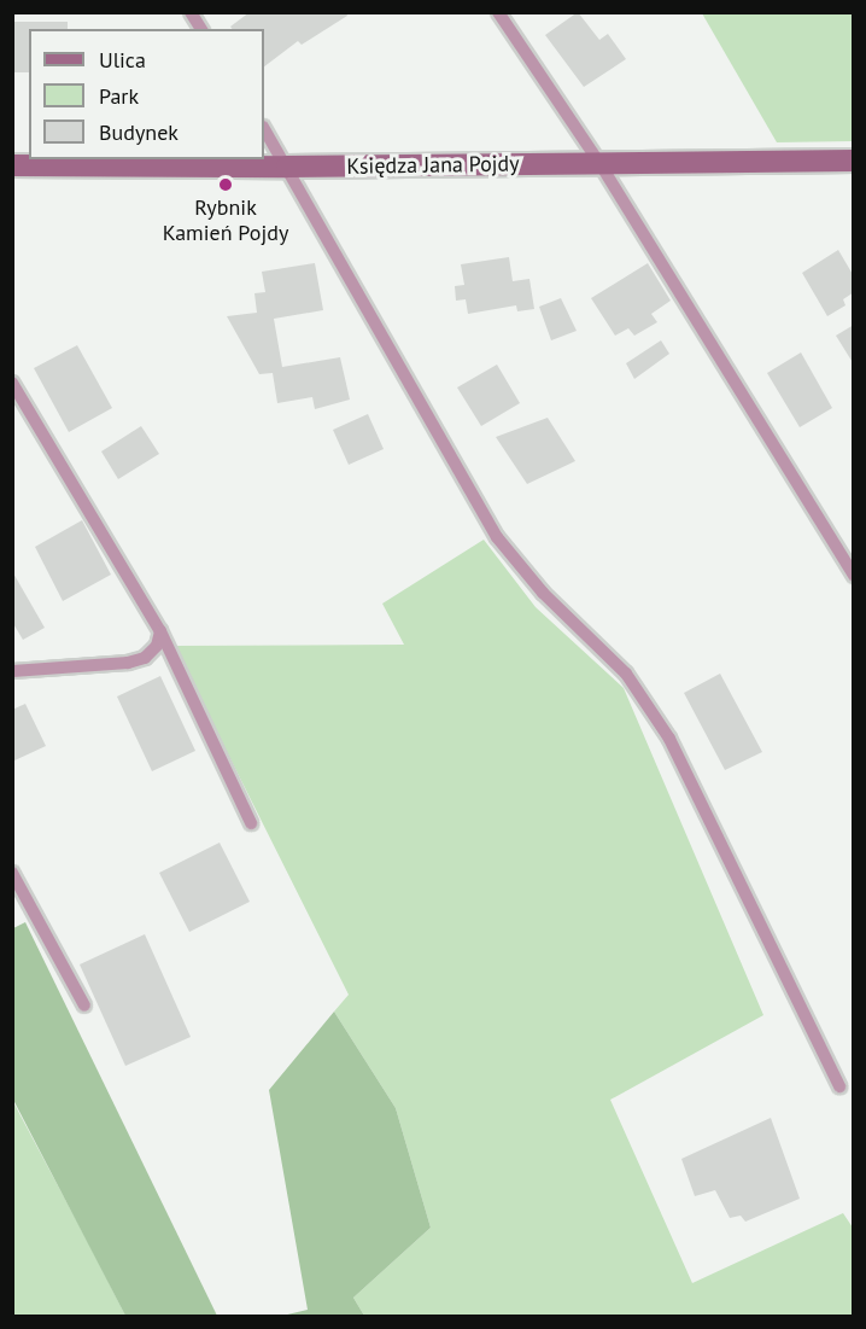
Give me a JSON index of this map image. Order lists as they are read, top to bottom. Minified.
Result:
{"streets":{"street":["Księdza Jana Pojdy"]},"places":["Rybnik Kamień Pojdy"],"legend":["Ulica","Park","Budynek"]}
